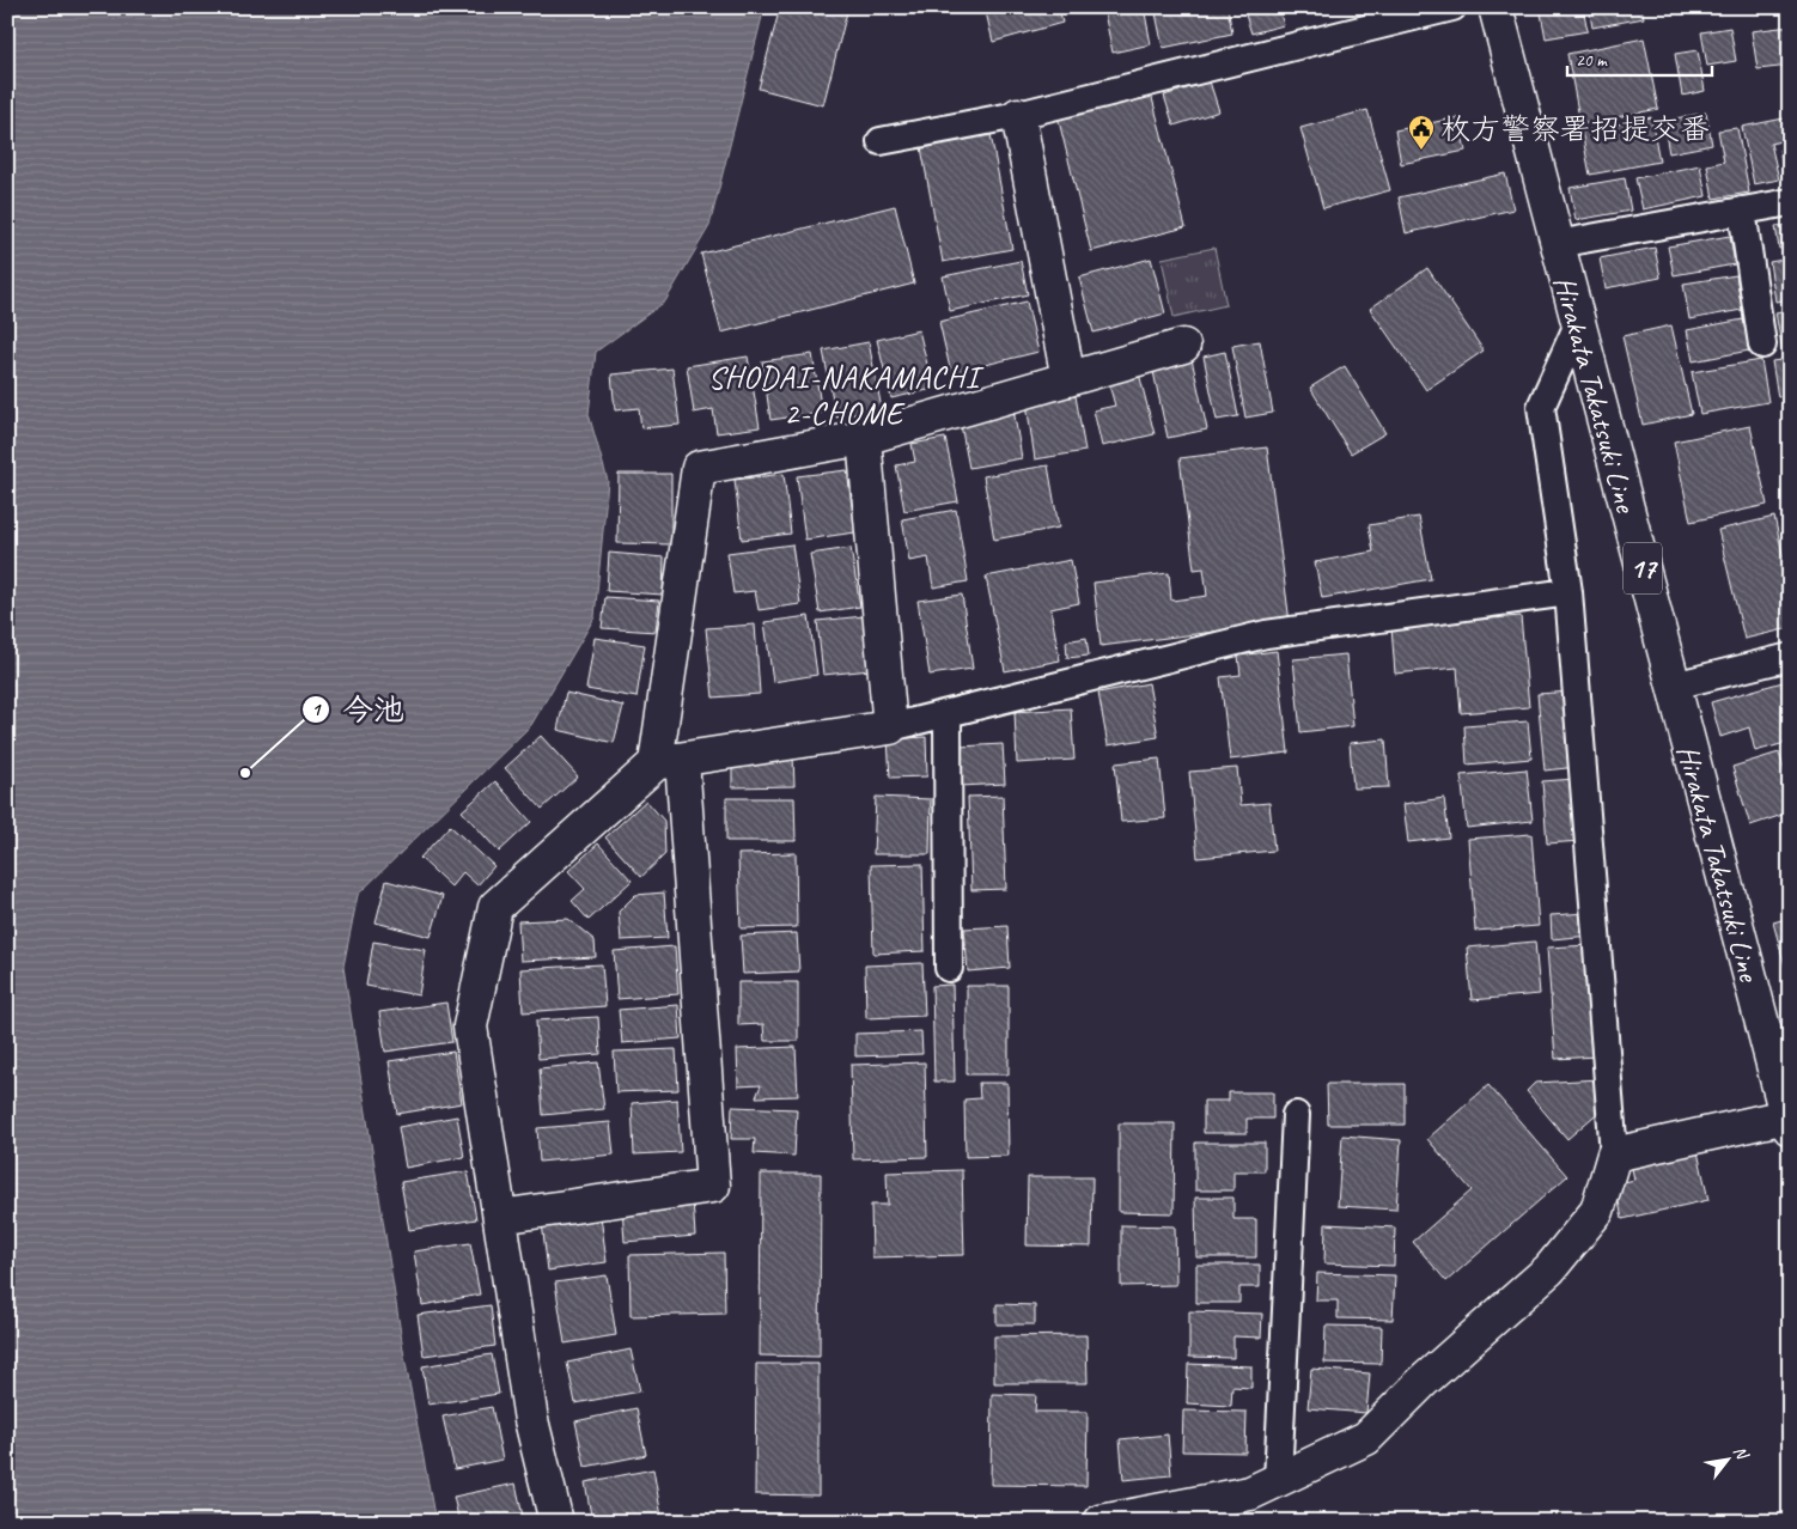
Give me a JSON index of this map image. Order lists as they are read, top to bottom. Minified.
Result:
{"streets":{"street":["Hirakata Takatsuki Line","17"]},"districts":["SHODAI-NAKAMACHI 2-CHOME"],"places":{"public building":["枚方警察署招提交番"],"other":["今池"]},"scale_bar":"20 m","north":"top right"}
